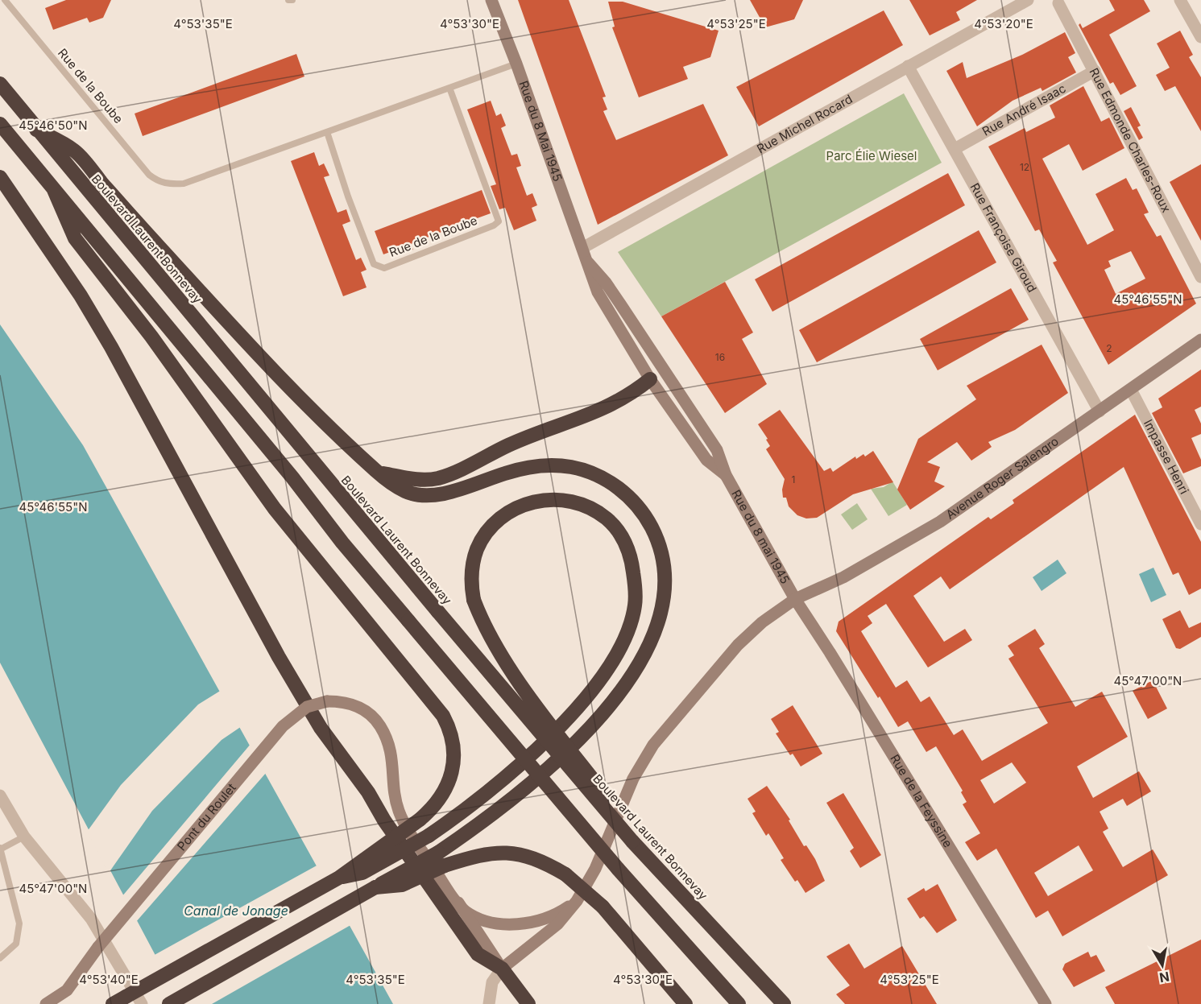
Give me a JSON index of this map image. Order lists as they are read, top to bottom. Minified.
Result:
{"streets":{"highway":["Boulevard Laurent Bonnevay"],"street":["Rue André Isaac","Rue Michel Rocard","Rue du 8 Mai 1945","Rue Edmonde Charles-Roux","Rue Françoise Giroud","Impasse Henri","Avenue Roger Salengro","Rue du 8 mai 1945","Rue de la Feyssine","Pont du Roulet"],"lane":["Rue de la Boube"]},"crossings":[["Rue de la Boube","Rue du 8 Mai 1945"],["Rue André Isaac","Rue Edmonde Charles-Roux"],["Rue André Isaac","Rue Françoise Giroud"],["Rue Michel Rocard","Rue du 8 Mai 1945"],["Rue Michel Rocard","Rue Françoise Giroud"],["Rue du 8 Mai 1945","Rue du 8 mai 1945"],["Rue Françoise Giroud","Avenue Roger Salengro"],["Impasse Henri","Avenue Roger Salengro"],["Avenue Roger Salengro","Rue du 8 mai 1945"],["Avenue Roger Salengro","Rue de la Feyssine"],["Rue du 8 mai 1945","Rue de la Feyssine"]],"water":["Canal de Jonage"],"parks":["Parc Élie Wiesel"],"house_numbers":["12","2","16","1"],"north":"bottom","coordinates":["4°53'35\"E","4°53'30\"E","4°53'25\"E","4°53'20\"E","45°46'50\"N","45°46'55\"N","45°47'00\"N","4°53'40\"E"]}
